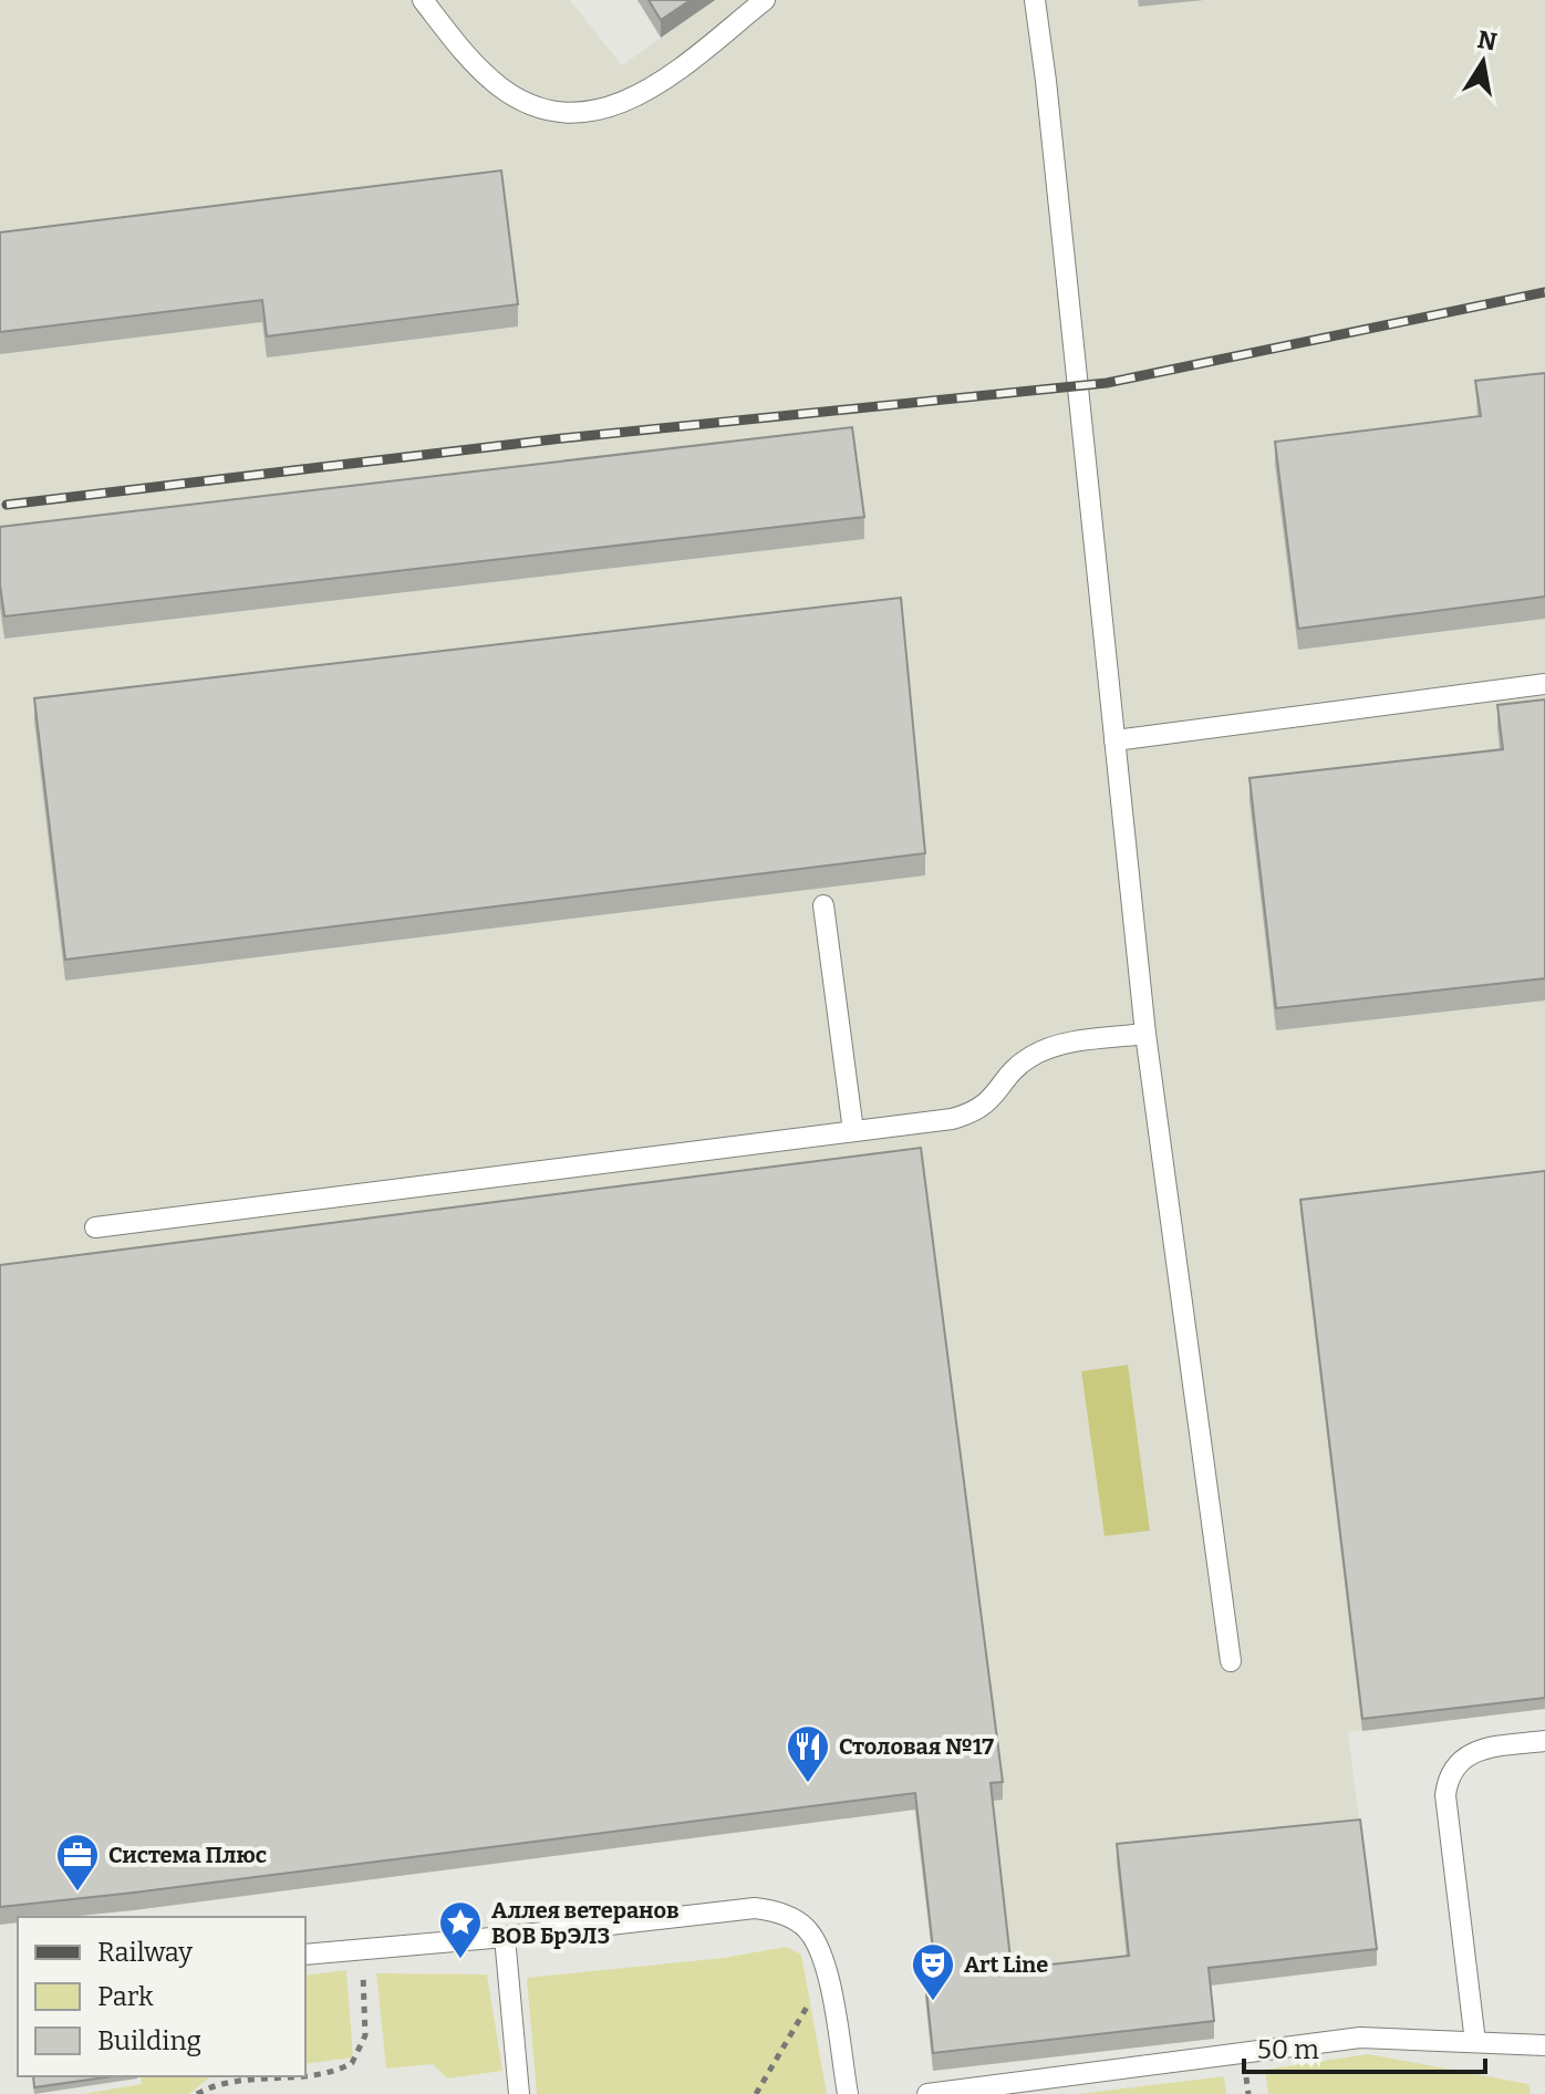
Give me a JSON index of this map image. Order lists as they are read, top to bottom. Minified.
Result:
{"places":{"restaurant":["Столовая №17"],"office":["Система Плюс"],"place":["Аллея ветеранов ВОВ БрЭЛЗ"],"theatre":["Art Line"]},"legend":["Railway","Park","Building"],"scale_bar":"50 m","north":"top"}
